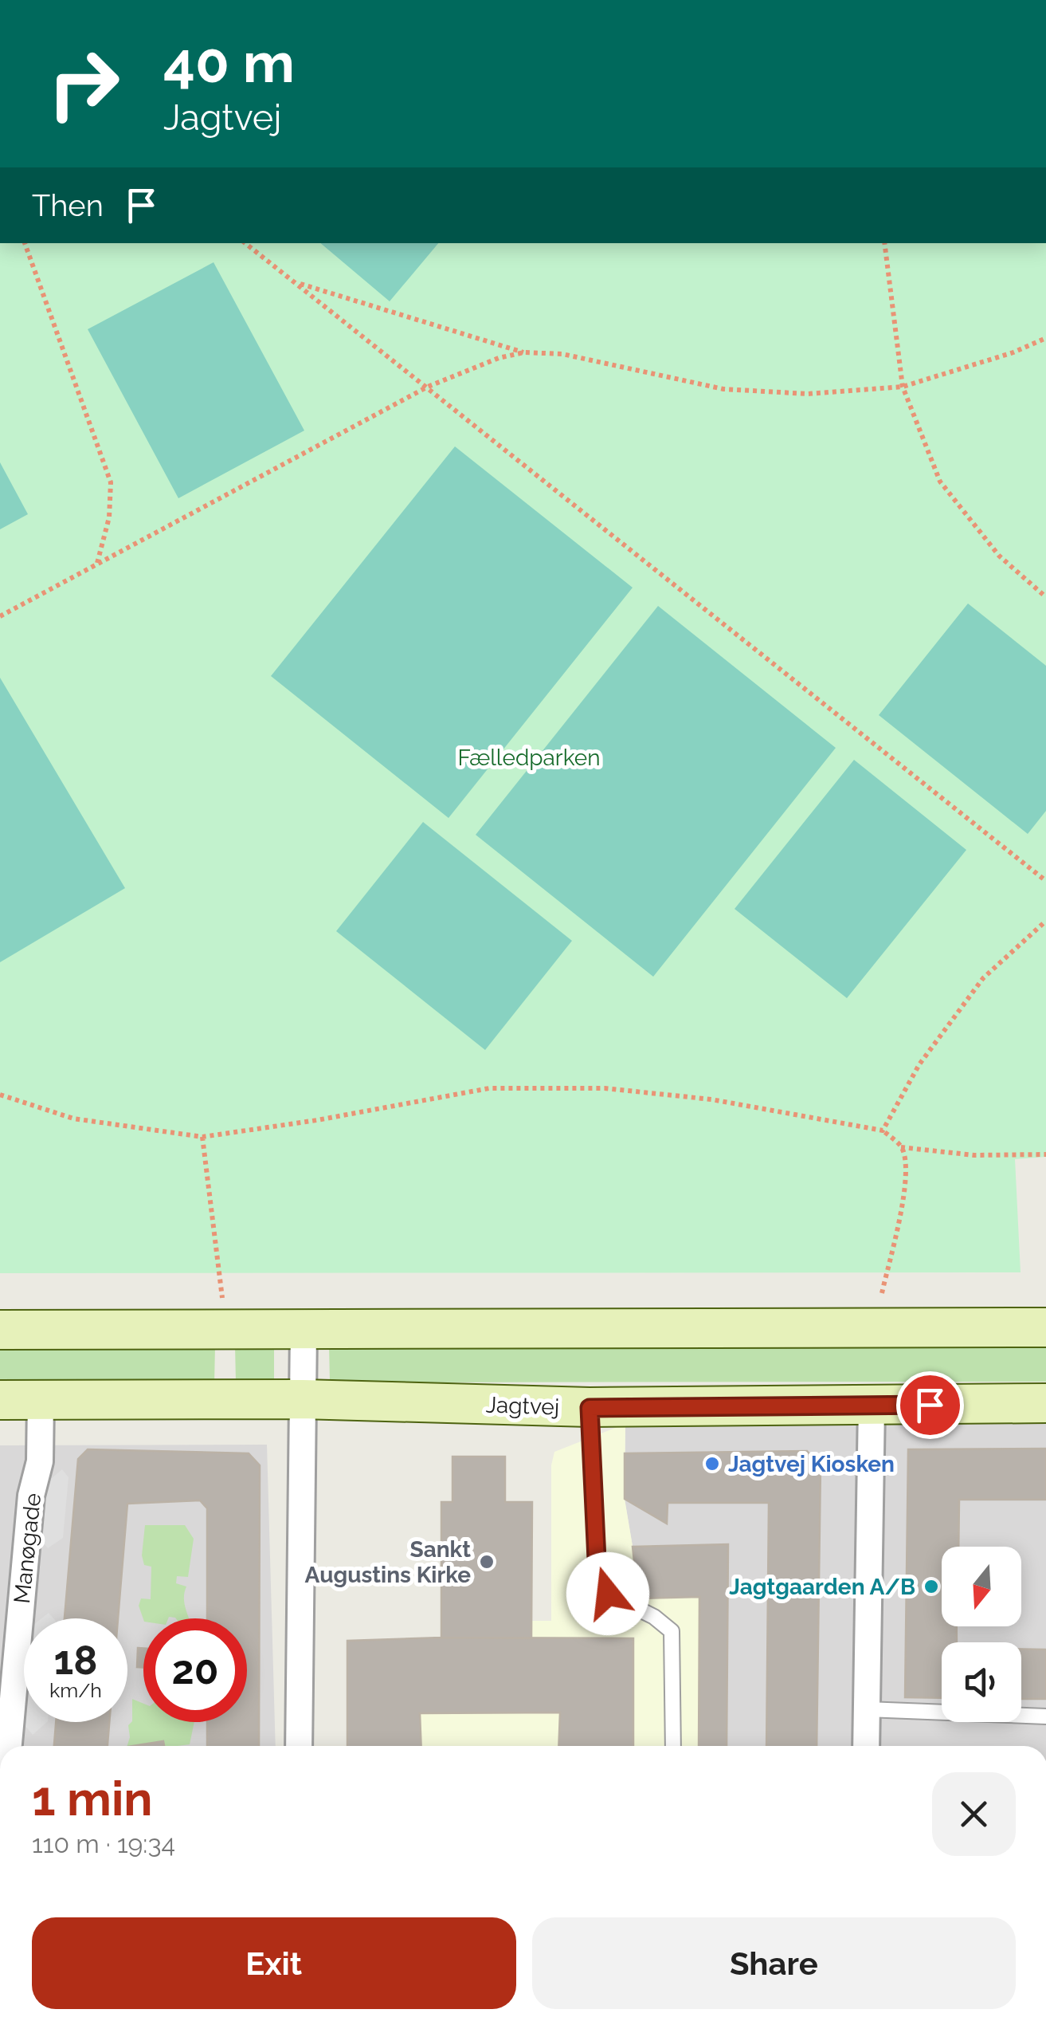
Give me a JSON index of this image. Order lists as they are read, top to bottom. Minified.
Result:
{"streets":{"street":["Jagtvej","Manøgade"]},"crossings":[["Jagtvej","Manøgade"]],"parks":["Fælledparken"],"places":["Jagtvej Kiosken","Sankt Augustins Kirke","Jagtgaarden A/B"],"north":"bottom","page":{"turn":["40 m","Jagtvej"],"then":"Then","speed":"18 km/h","limit":"20","heading":["1 min","110 m · 19:34"],"buttons":["Exit","Share"]}}
